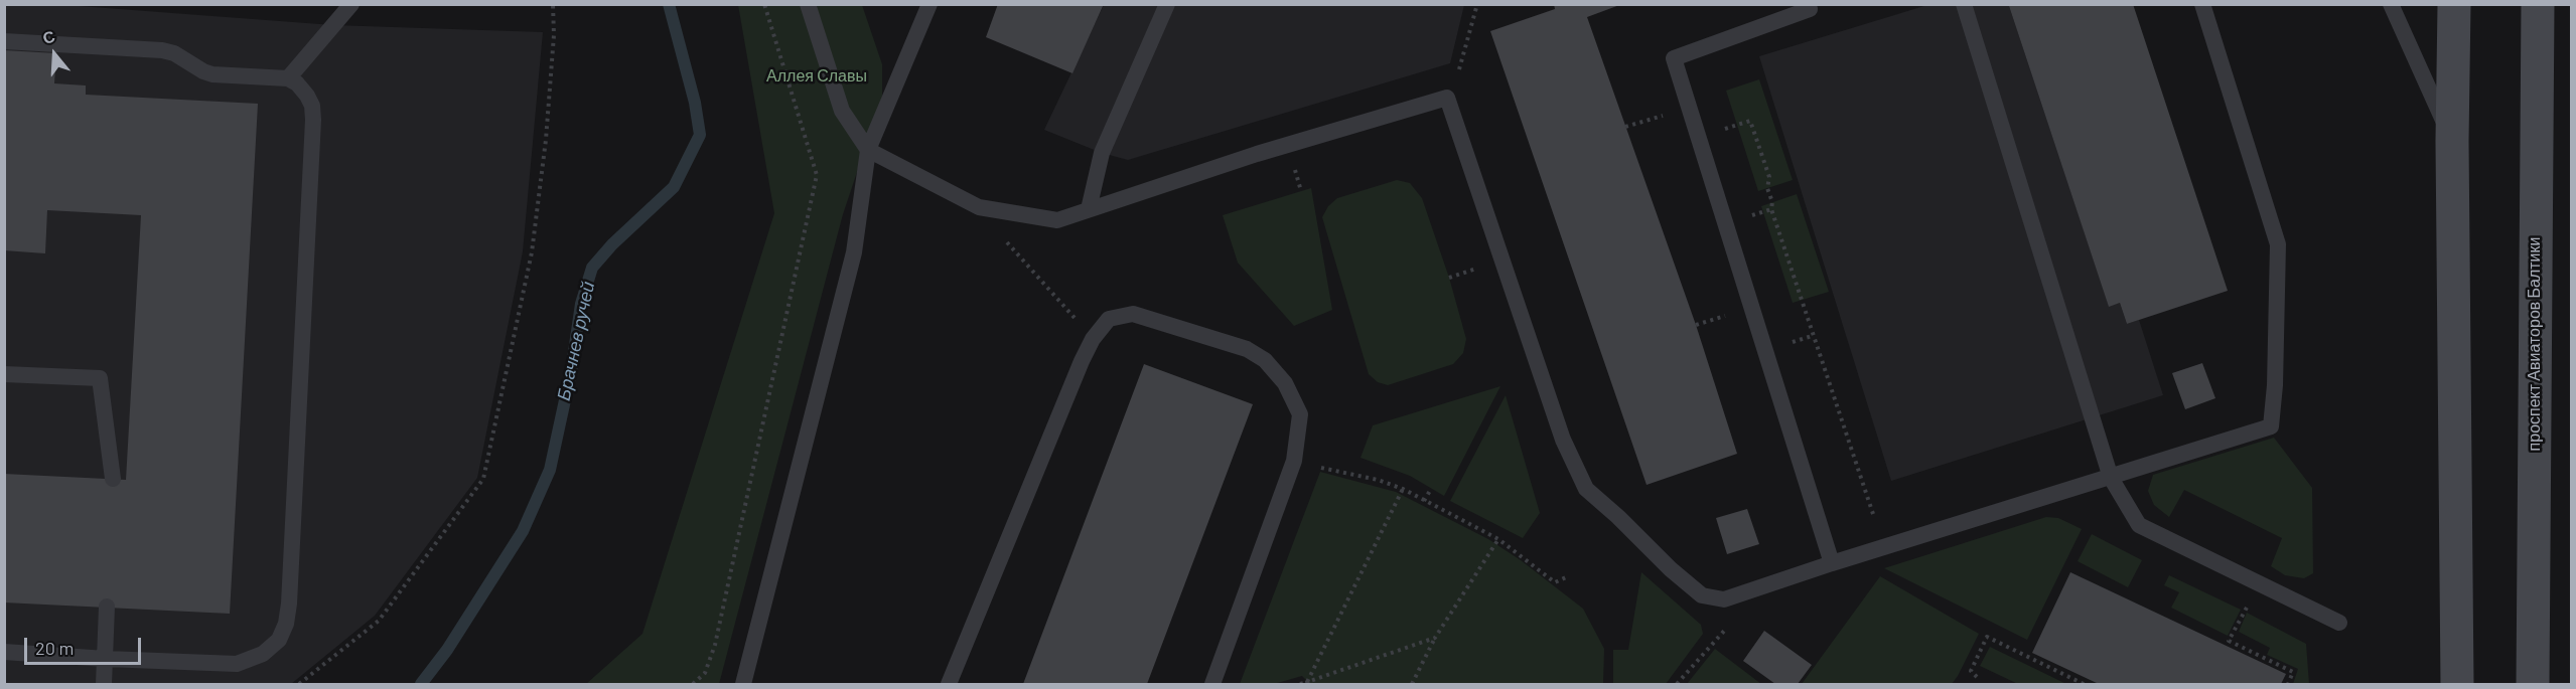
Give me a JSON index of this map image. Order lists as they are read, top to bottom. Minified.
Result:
{"streets":{"street":["проспект Авиаторов Балтики"]},"water":["Брачнев ручей"],"parks":["Аллея Славы"],"scale_bar":"20 m","north":"top"}
